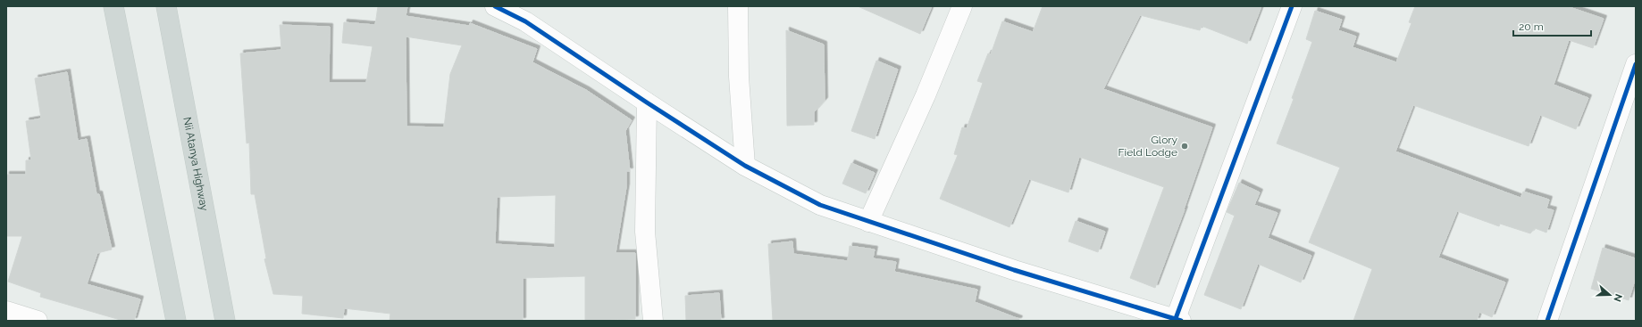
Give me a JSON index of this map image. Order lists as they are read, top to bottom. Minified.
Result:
{"streets":{"main road":["Nii Atanya Highway"]},"places":["Glory Field Lodge"],"scale_bar":"20 m","north":"right"}
